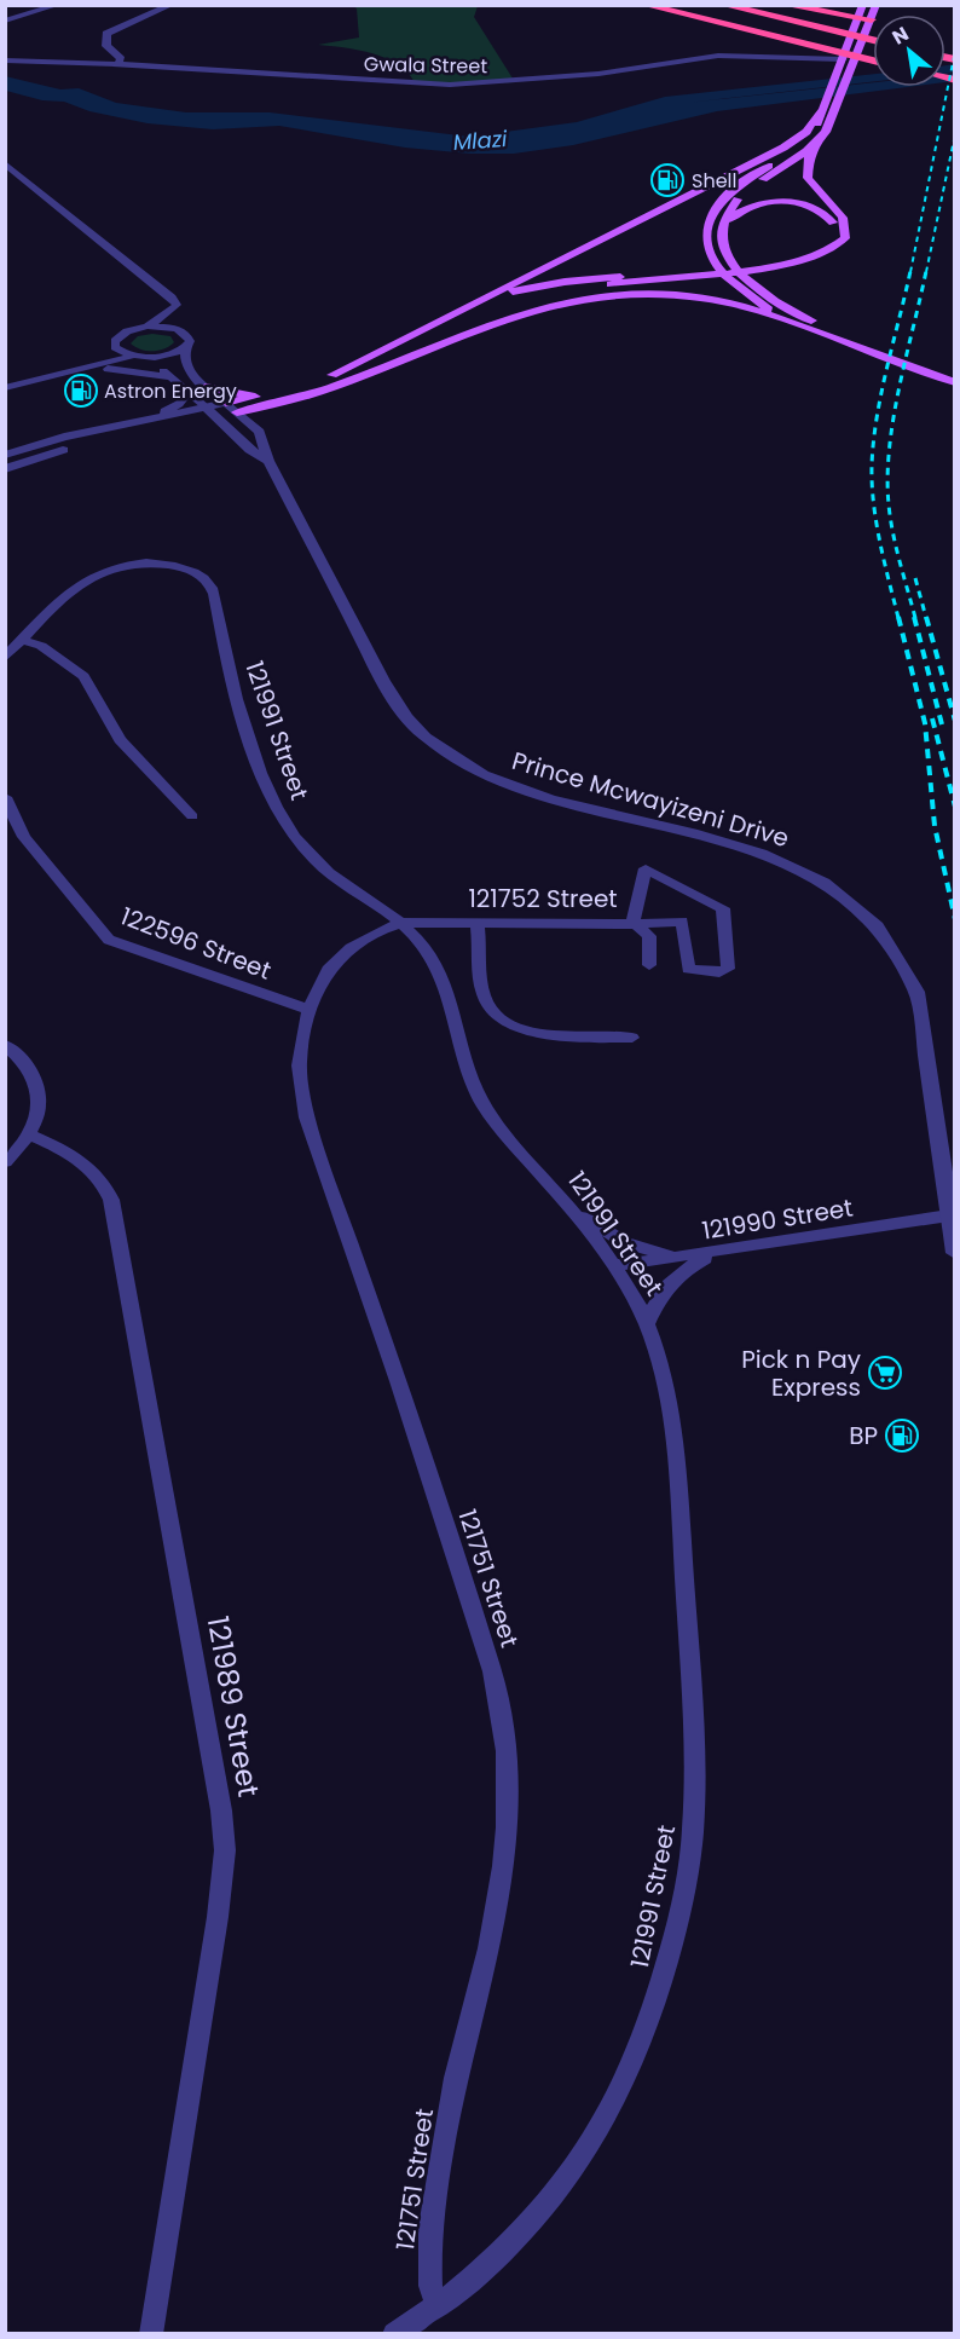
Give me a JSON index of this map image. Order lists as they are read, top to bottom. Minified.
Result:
{"streets":{"street":["Gwala Street","121991 Street","Prince Mcwayizeni Drive","121752 Street","122596 Street","121990 Street","121751 Street","121989 Street"]},"crossings":[["121991 Street","121752 Street"],["121991 Street","121990 Street"],["121991 Street","121751 Street"],["Prince Mcwayizeni Drive","121990 Street"],["121752 Street","121751 Street"],["122596 Street","121751 Street"]],"water":["Mlazi"],"places":{"fuel station":["Shell","Astron Energy","BP"],"supermarket":["Pick n Pay Express"]},"north":"top left"}
